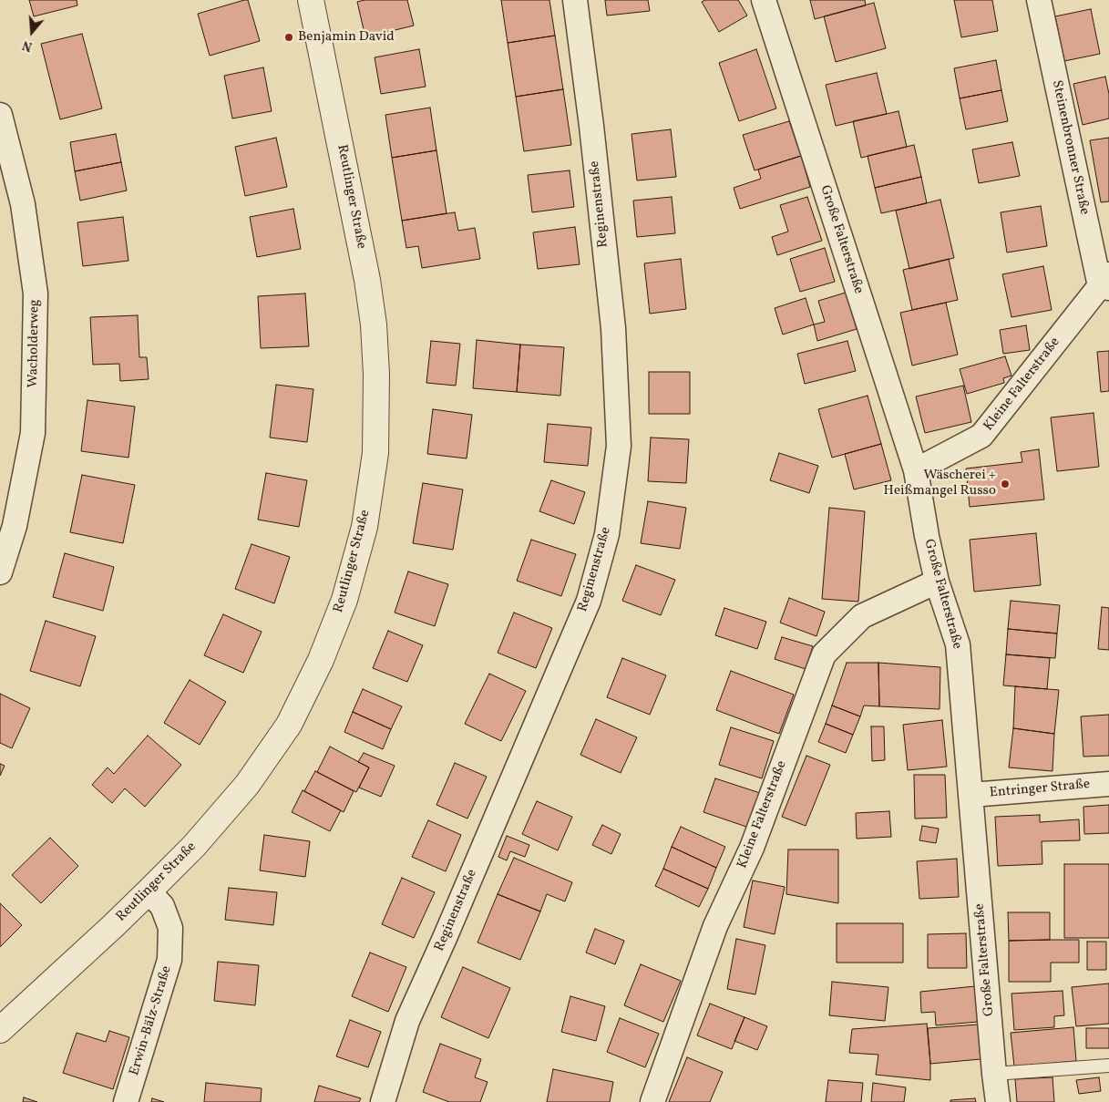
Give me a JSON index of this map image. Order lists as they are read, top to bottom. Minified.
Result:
{"streets":{"street":["Steinenbronner Straße","Reutlinger Straße","Reginenstraße","Große Falterstraße","Wacholderweg","Kleine Falterstraße","Entringer Straße","Erwin-Bälz-Straße"]},"crossings":[["Steinenbronner Straße","Kleine Falterstraße"],["Reutlinger Straße","Erwin-Bälz-Straße"],["Große Falterstraße","Kleine Falterstraße"],["Große Falterstraße","Entringer Straße"]],"places":["Benjamin David","Wäscherei + Heißmangel Russo"],"north":"bottom"}
